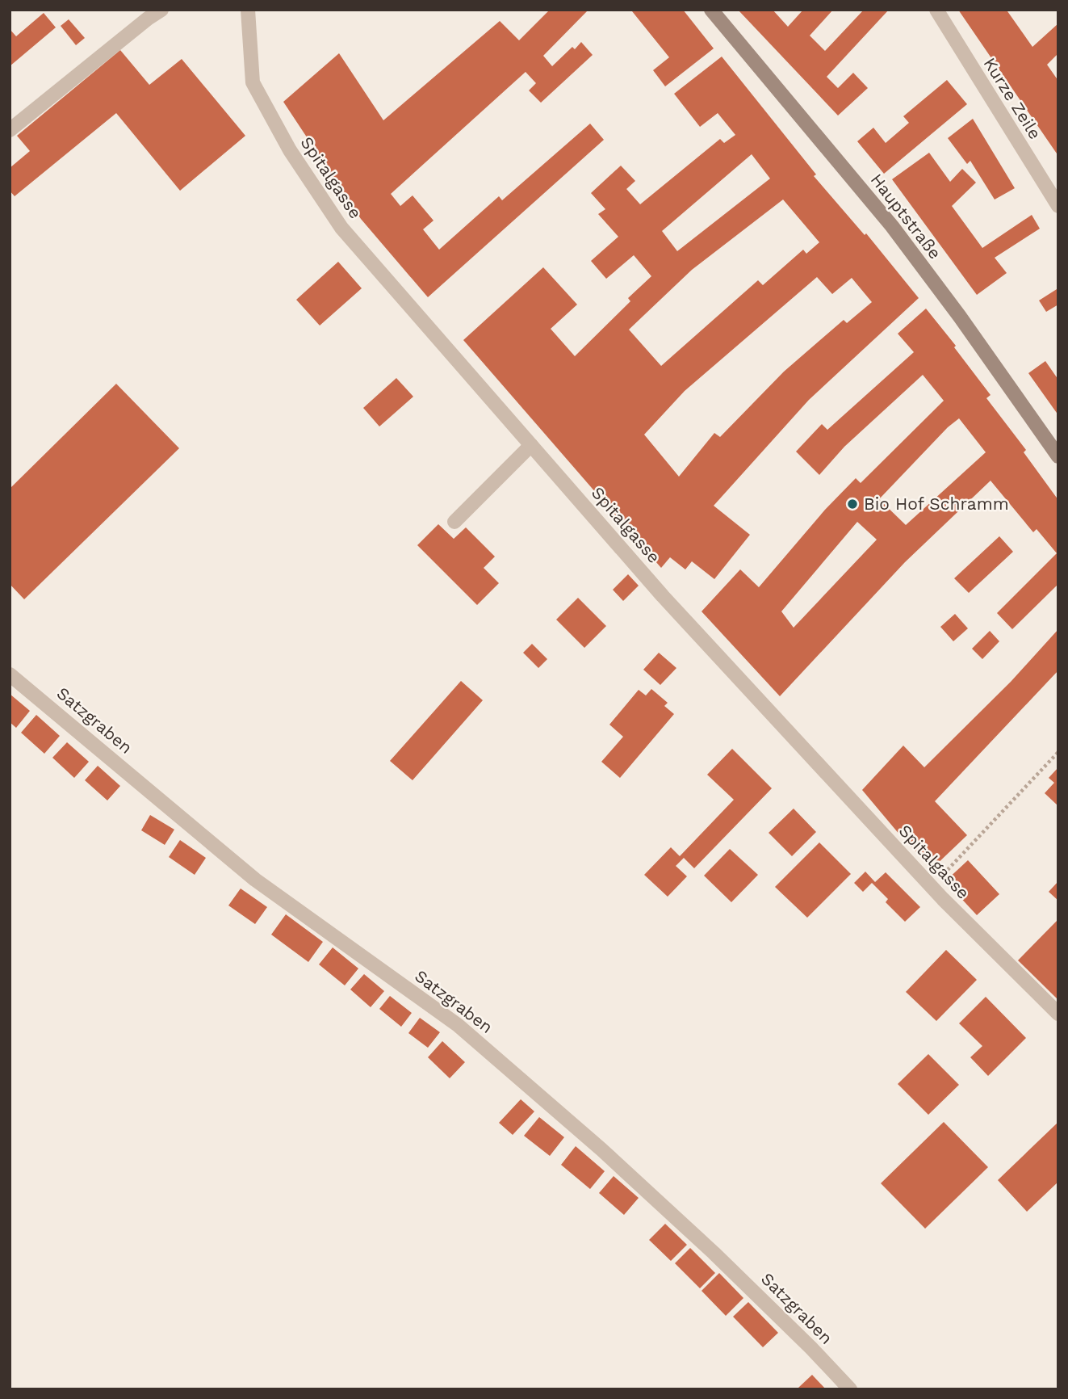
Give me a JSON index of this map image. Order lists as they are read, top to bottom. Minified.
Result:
{"streets":{"main road":["Hauptstraße"],"street":["Kurze Zeile","Spitalgasse","Satzgraben"]},"places":["Bio Hof Schramm"]}
